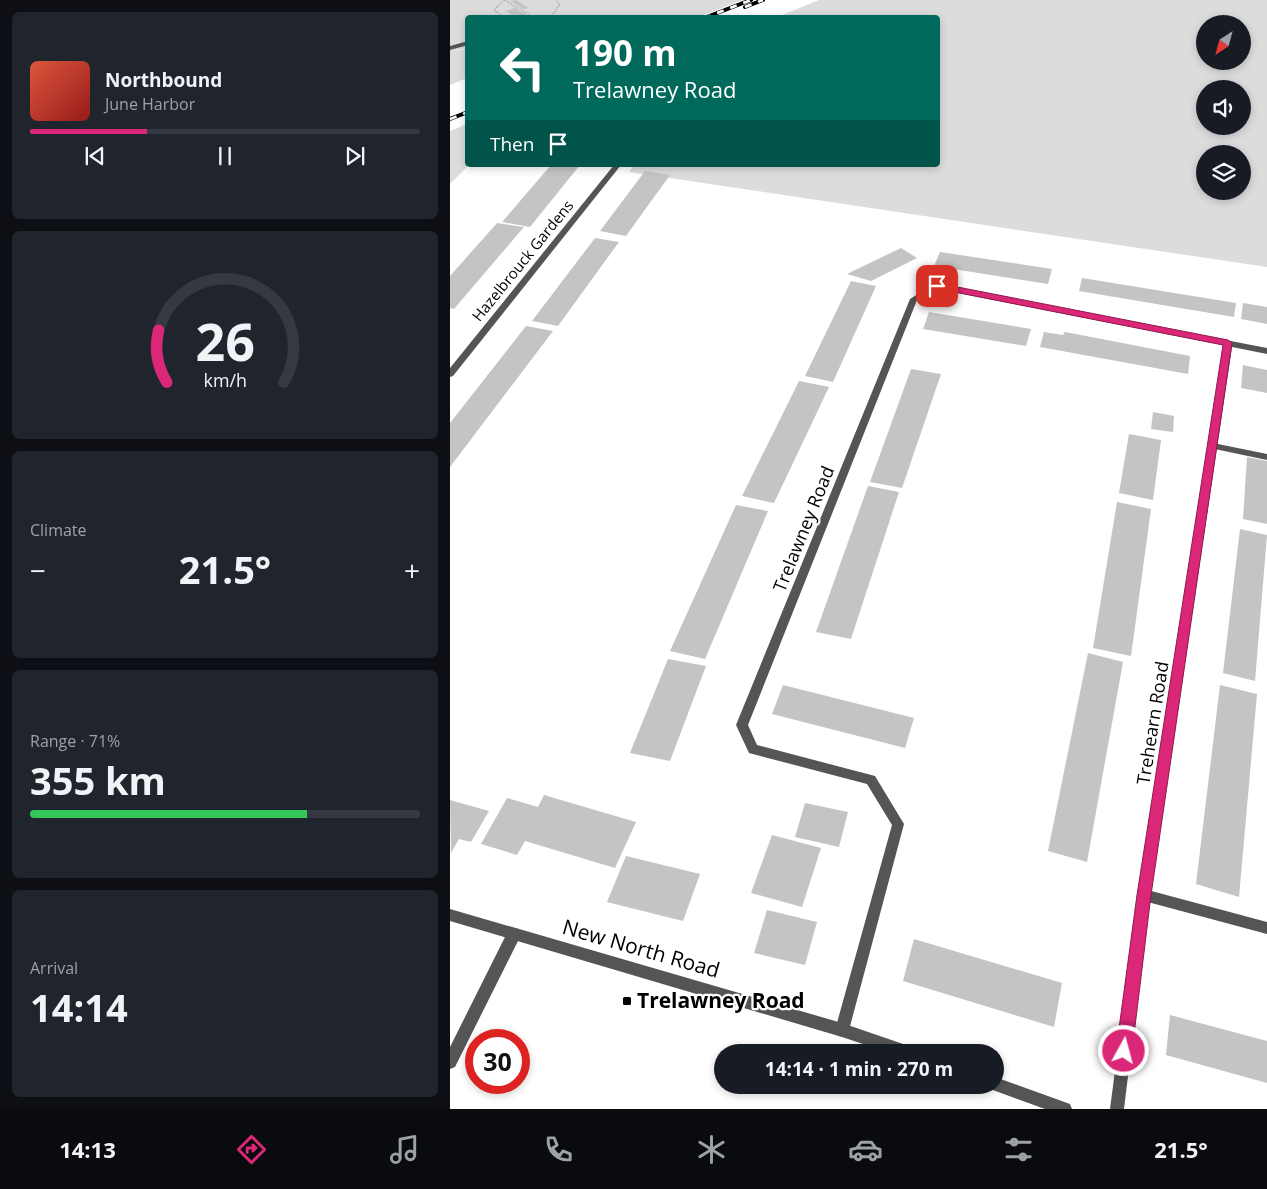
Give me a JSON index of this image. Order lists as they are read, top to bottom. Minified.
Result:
{"streets":{"street":["Hazelbrouck Gardens","Trelawney Road","Trehearn Road","New North Road"]},"crossings":[["Trelawney Road","Trehearn Road"],["Trelawney Road","New North Road"]],"places":{"transit":["Trelawney Road"]},"north":"bottom left","page":{"turn":["190 m","Trelawney Road"],"song":["Northbound","June Harbor"],"then":"Then","tile":["Climate",["Range · 71%","355 km"],["Arrival","14:14"]],"heat":["−","21.5°","+"],"limit":"30","trip":"14:14 · 1 min · 270 m","tabs":["14:13","21.5°"],"gauge":["26","km/h"]}}
